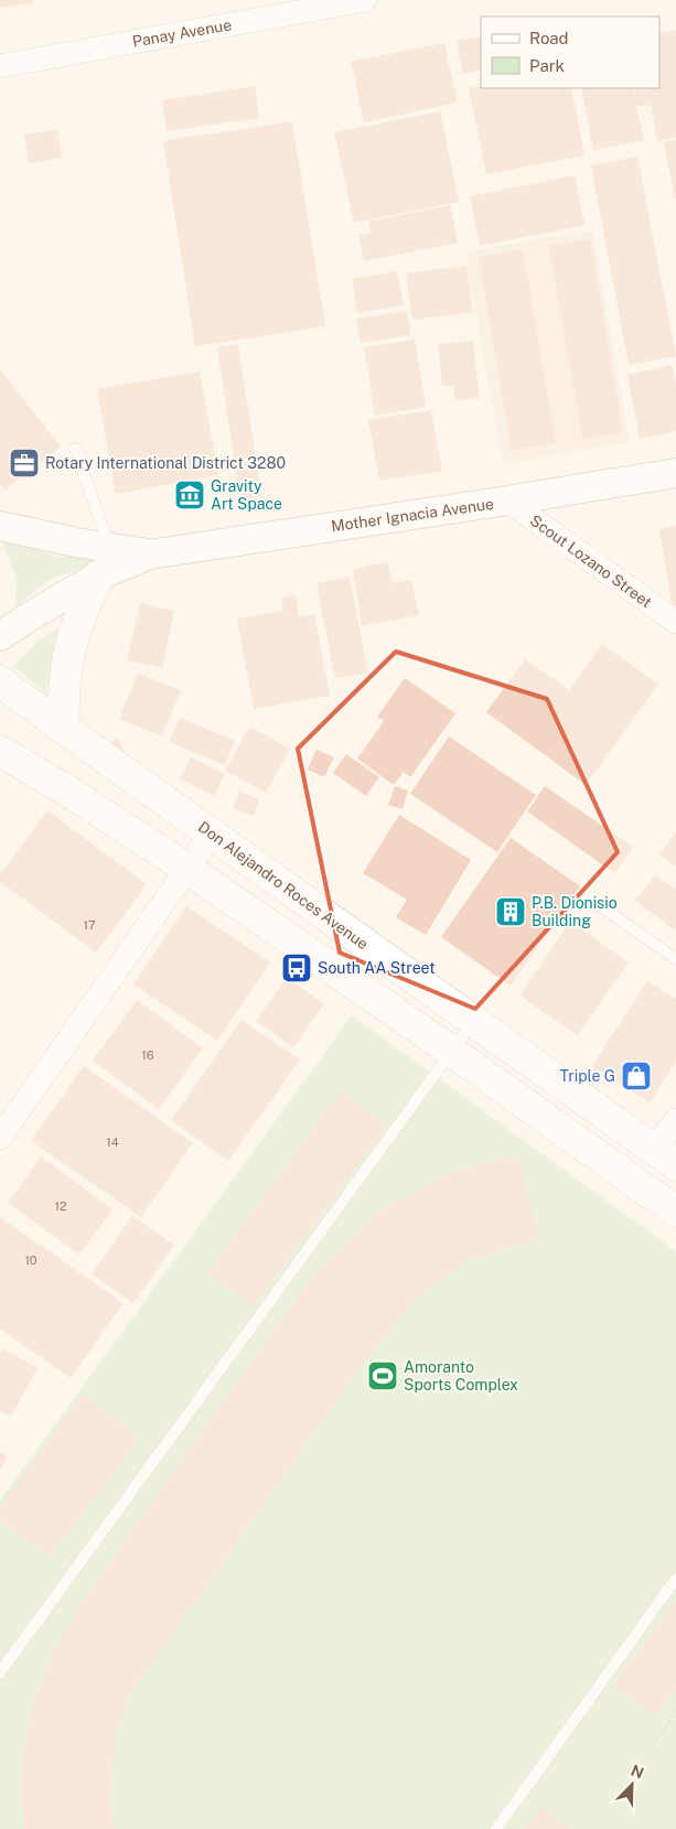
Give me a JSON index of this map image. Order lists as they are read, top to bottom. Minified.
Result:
{"streets":{"main road":["Don Alejandro Roces Avenue"],"street":["Panay Avenue","Mother Ignacia Avenue","Scout Lozano Street"]},"crossings":[["Mother Ignacia Avenue","Scout Lozano Street"]],"places":{"office":["Rotary International District 3280"],"museum":["Gravity Art Space"],"building":["P.B. Dionisio Building"],"bus stop":["South AA Street"],"shop":["Triple G"],"sports":["Amoranto Sports Complex"]},"house_numbers":["17","16","14","12","10"],"legend":["Road","Park"],"north":"top right"}
